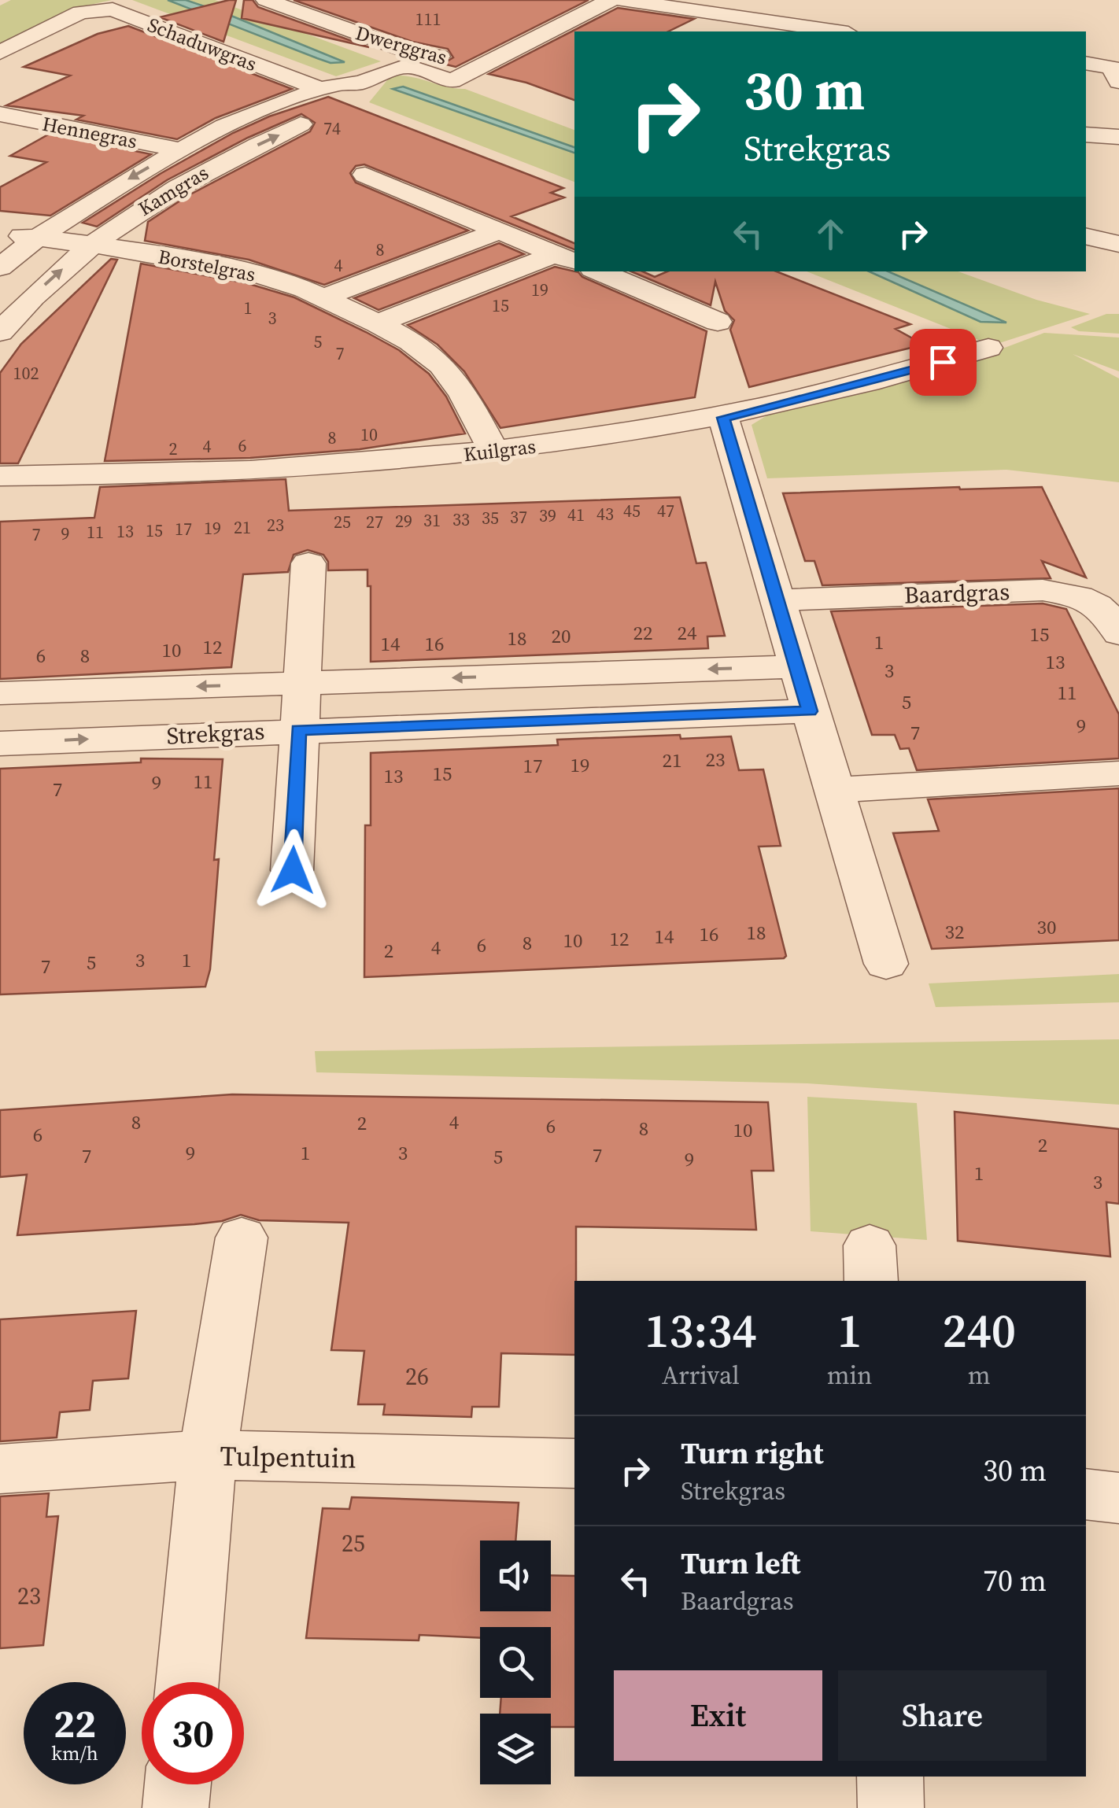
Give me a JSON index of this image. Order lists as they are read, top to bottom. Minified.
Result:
{"streets":{"street":["Schaduwgras","Dwerggras","Hennegras","Kamgras","Borstelgras","Kuilgras","Baardgras","Strekgras","Tulpentuin"]},"crossings":[["Schaduwgras","Kamgras"],["Dwerggras","Kamgras"],["Hennegras","Kamgras"],["Kamgras","Borstelgras"],["Borstelgras","Kuilgras"]],"house_numbers":["111","74","8","4","19","15","1","3","5","7","102","10","8","6","4","2","45","47","43","41","39","37","35","33","31","29","25","27","23","21","19","17","15","13","11","9","7","22","24","15","20","18","1","14","16","12","10","6","8","13","3","11","5","9","7","23","21","19","17","15","13","11","9","7","30","32","18","16","14","12","10","8","6","4","2","3","1","5","7","8","4","2","6","8","10","6","2","9","1","3","7","7","5","9","1","3","26","25","23"],"page":{"turn":["30 m","Strekgras"],"eta":["13:34","Arrival","1","min","240","m"],"list":[{"name":"Turn right","note":"Strekgras","value":"30 m"},{"name":"Turn left","note":"Baardgras","value":"70 m"}],"buttons":["Exit","Share"],"speed":"22 km/h","limit":"30"}}
